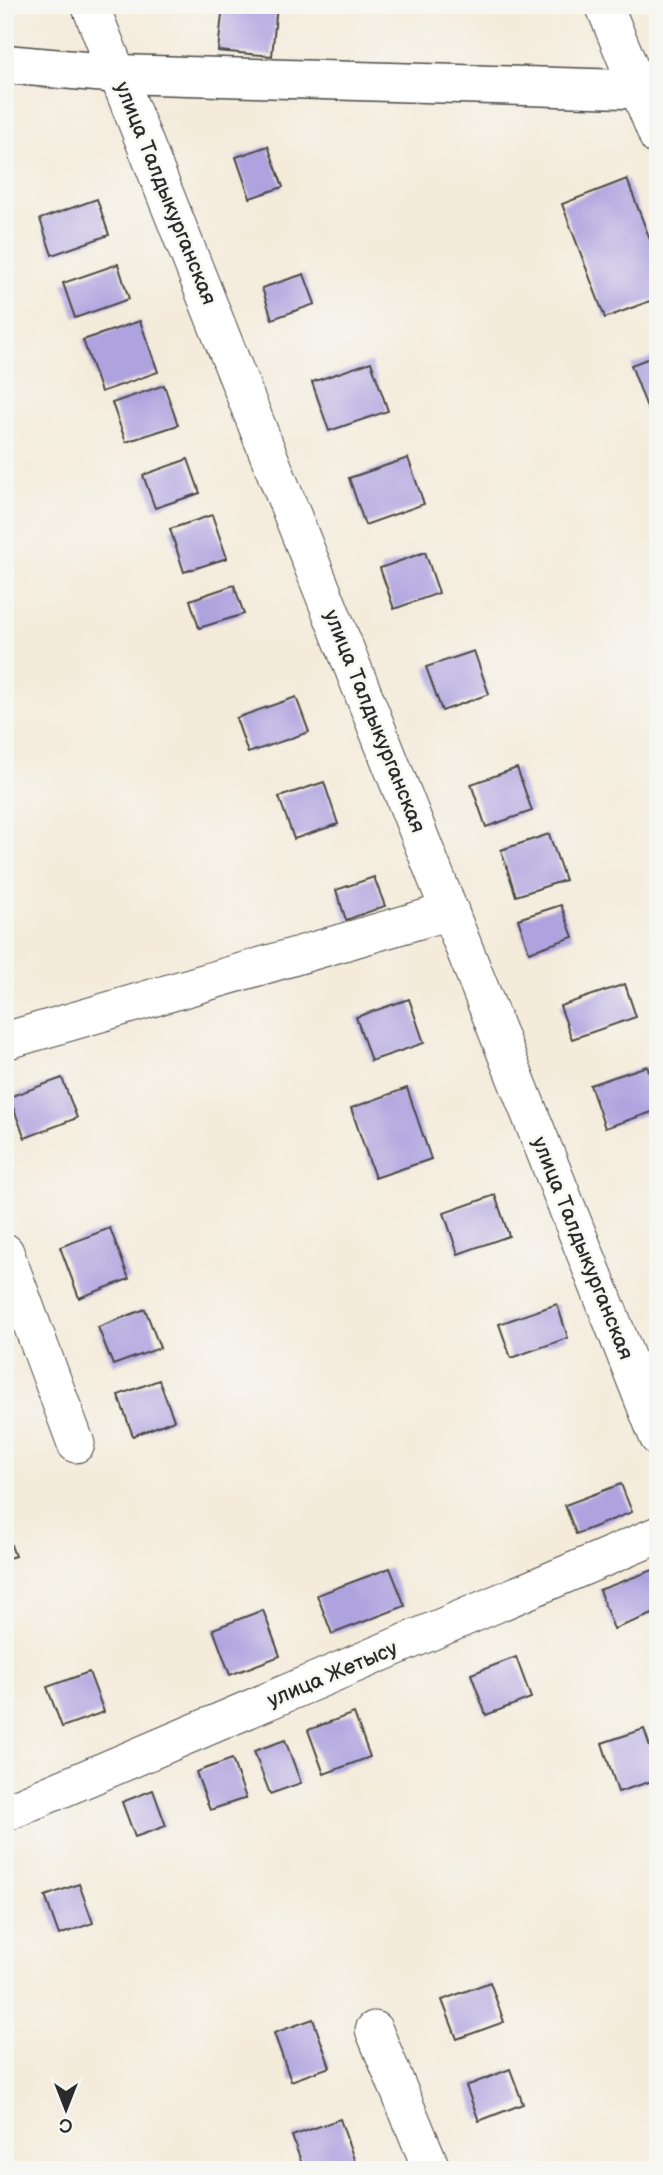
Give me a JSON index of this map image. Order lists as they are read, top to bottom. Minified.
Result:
{"streets":{"street":["улица Талдыкурганская","улица Жетысу"]},"north":"bottom"}
